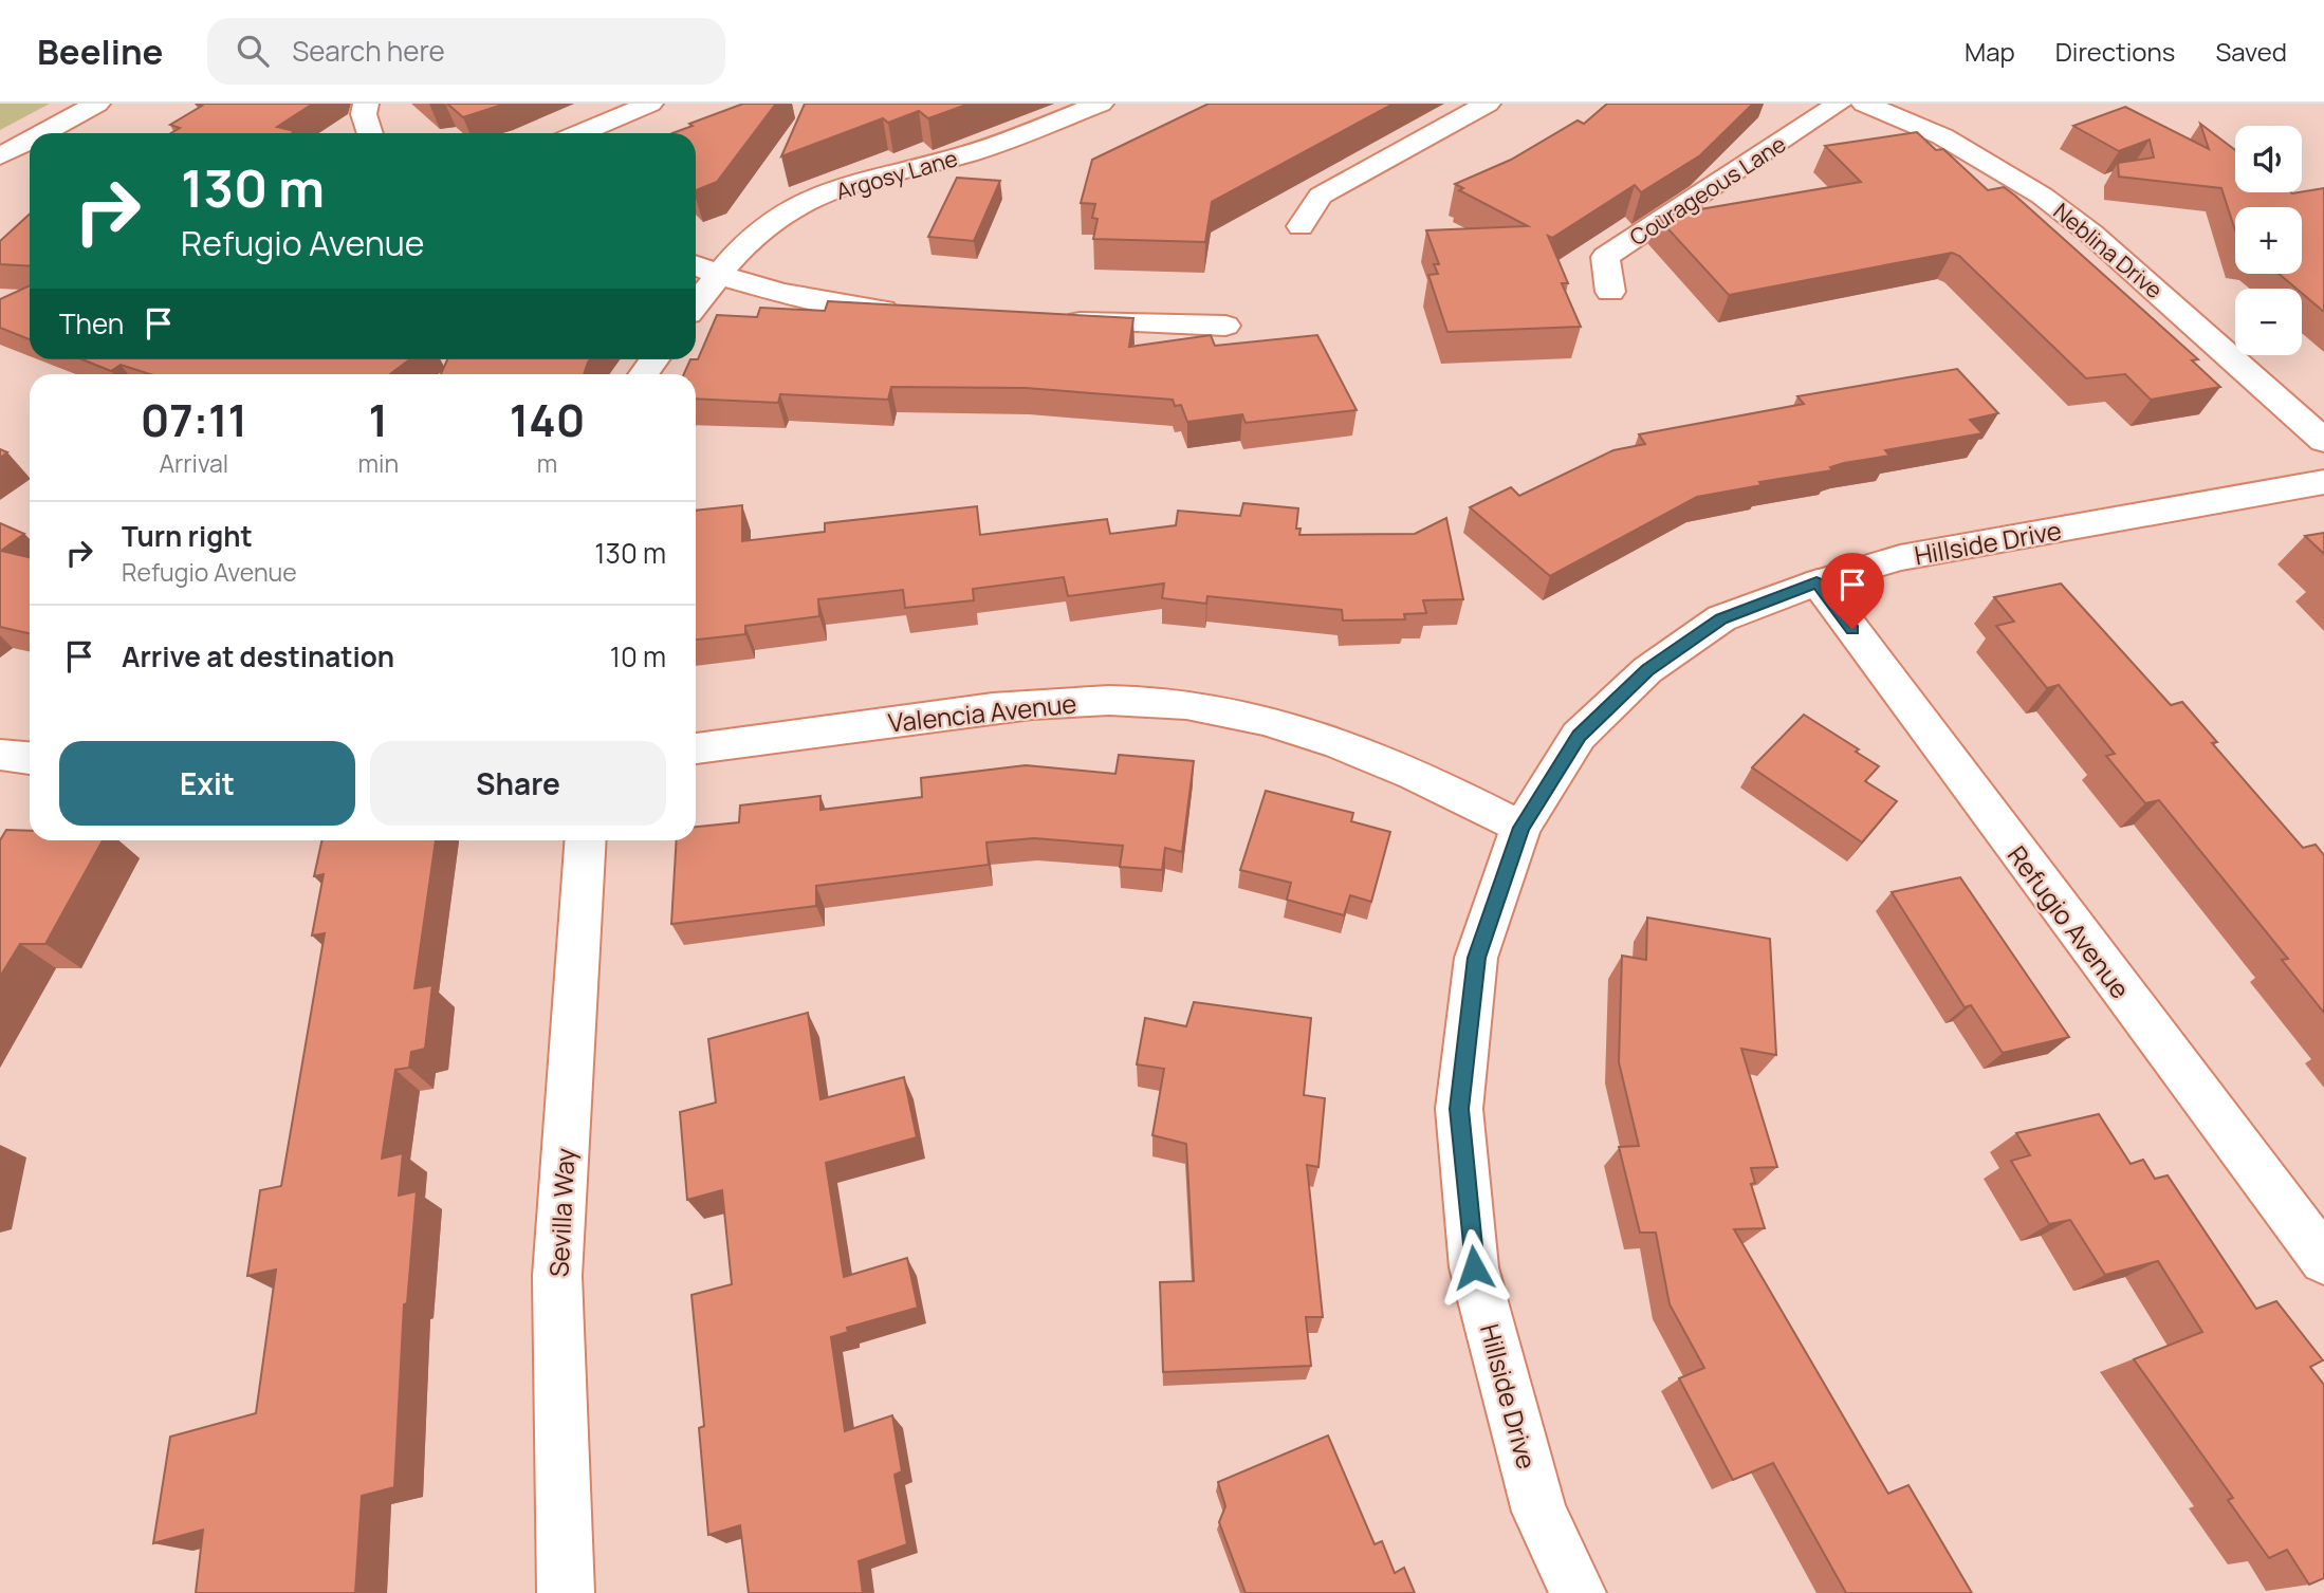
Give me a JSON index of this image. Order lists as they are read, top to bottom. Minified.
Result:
{"streets":{"street":["Argosy Lane","Courageous Lane","Neblina Drive","Hillside Drive","Valencia Avenue","Refugio Avenue","Sevilla Way"]},"crossings":[["Hillside Drive","Valencia Avenue"],["Hillside Drive","Refugio Avenue"]],"page":{"header":"Beeline","search":"Search here","nav":["Map","Directions","Saved"],"map_buttons":["+","−"],"turn":["130 m","Refugio Avenue"],"then":"Then","eta":["07:11","Arrival","1","min","140","m"],"list":[{"name":"Turn right","note":"Refugio Avenue","value":"130 m"},{"name":"Arrive at destination","value":"10 m"}],"buttons":["Exit","Share"]}}
